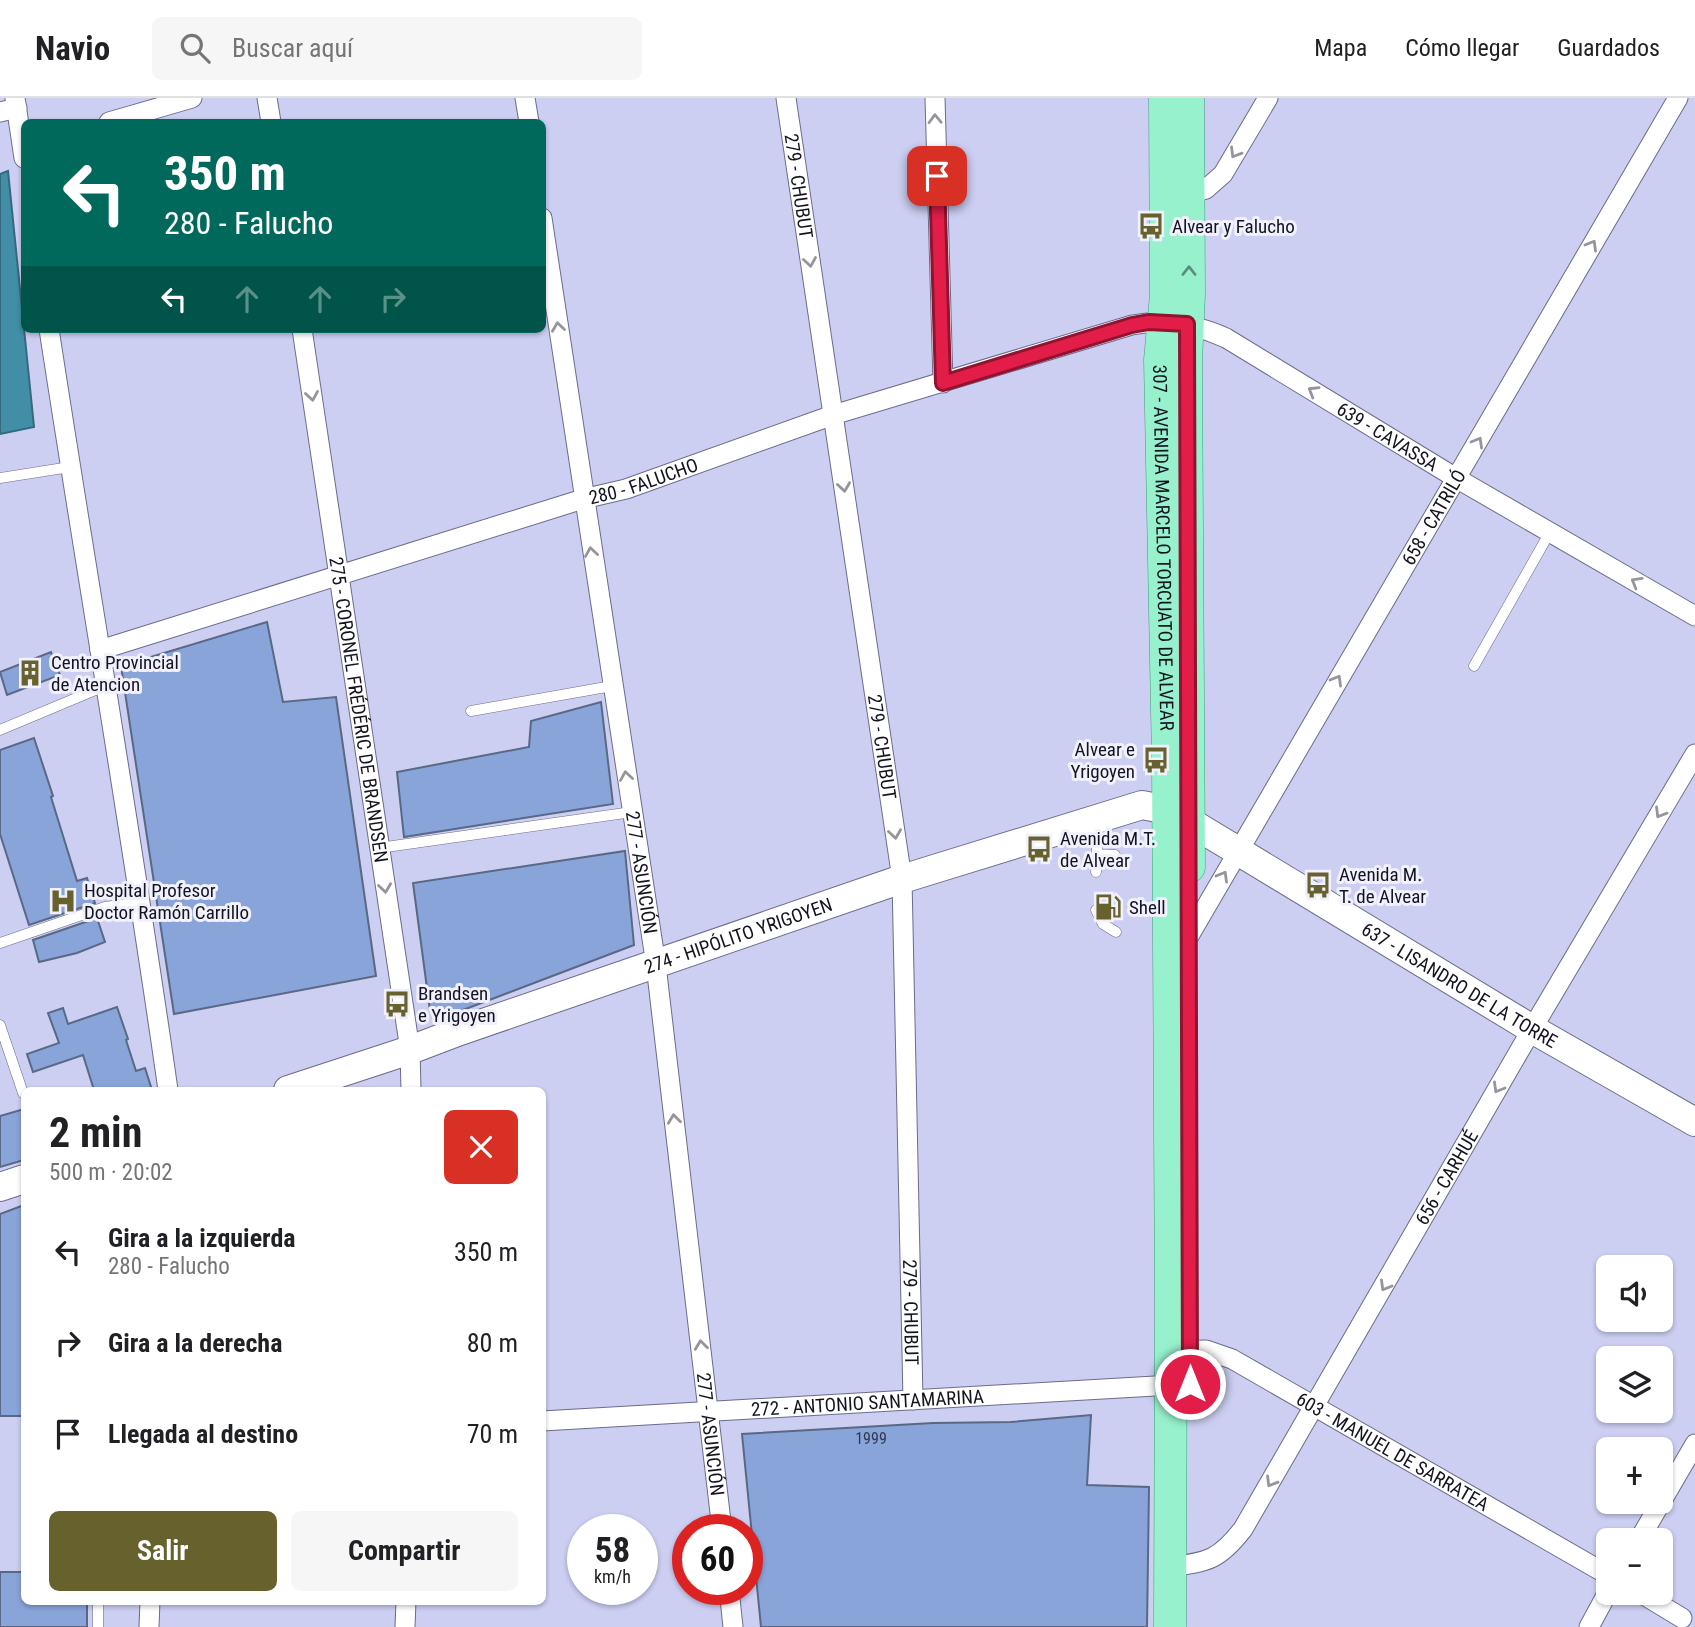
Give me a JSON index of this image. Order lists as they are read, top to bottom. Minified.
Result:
{"streets":{"main road":["307 - AVENIDA MARCELO TORCUATO DE ALVEAR"],"street":["279 - CHUBUT","639 - CAVASSA","280 - FALUCHO","658 - CATRILÓ","275 - CORONEL FRÉDÉRIC DE BRANDSEN","277 - ASUNCIÓN","274 - HIPÓLITO YRIGOYEN","637 - LISANDRO DE LA TORRE","656 - CARHUÉ","272 - ANTONIO SANTAMARINA","603 - MANUEL DE SARRATEA"]},"crossings":[["279 - CHUBUT","280 - FALUCHO"],["279 - CHUBUT","274 - HIPÓLITO YRIGOYEN"],["279 - CHUBUT","272 - ANTONIO SANTAMARINA"],["639 - CAVASSA","280 - FALUCHO"],["639 - CAVASSA","658 - CATRILÓ"],["639 - CAVASSA","307 - AVENIDA MARCELO TORCUATO DE ALVEAR"],["280 - FALUCHO","307 - AVENIDA MARCELO TORCUATO DE ALVEAR"],["280 - FALUCHO","275 - CORONEL FRÉDÉRIC DE BRANDSEN"],["280 - FALUCHO","277 - ASUNCIÓN"],["658 - CATRILÓ","307 - AVENIDA MARCELO TORCUATO DE ALVEAR"],["658 - CATRILÓ","637 - LISANDRO DE LA TORRE"],["307 - AVENIDA MARCELO TORCUATO DE ALVEAR","274 - HIPÓLITO YRIGOYEN"],["307 - AVENIDA MARCELO TORCUATO DE ALVEAR","637 - LISANDRO DE LA TORRE"],["307 - AVENIDA MARCELO TORCUATO DE ALVEAR","656 - CARHUÉ"],["307 - AVENIDA MARCELO TORCUATO DE ALVEAR","272 - ANTONIO SANTAMARINA"],["307 - AVENIDA MARCELO TORCUATO DE ALVEAR","603 - MANUEL DE SARRATEA"],["275 - CORONEL FRÉDÉRIC DE BRANDSEN","274 - HIPÓLITO YRIGOYEN"],["277 - ASUNCIÓN","274 - HIPÓLITO YRIGOYEN"],["277 - ASUNCIÓN","272 - ANTONIO SANTAMARINA"],["274 - HIPÓLITO YRIGOYEN","637 - LISANDRO DE LA TORRE"],["637 - LISANDRO DE LA TORRE","656 - CARHUÉ"],["656 - CARHUÉ","603 - MANUEL DE SARRATEA"]],"one_way":["639 - CAVASSA","658 - CATRILÓ","275 - CORONEL FRÉDÉRIC DE BRANDSEN","277 - ASUNCIÓN","656 - CARHUÉ"],"places":{"bus stop":["Alvear y Falucho","Alvear e Yrigoyen","Avenida M.T. de Alvear","Avenida M. T. de Alvear","Brandsen e Yrigoyen"],"building":["Centro Provincial de Atencion"],"hospital":["Hospital Profesor Doctor Ramón Carrillo"],"fuel station":["Shell"]},"house_numbers":["1999"],"page":{"header":"Navio","search":"Buscar aquí","nav":["Mapa","Cómo llegar","Guardados"],"turn":["350 m","280 - Falucho"],"heading":["2 min","500 m · 20:02"],"list":[{"name":"Gira a la izquierda","note":"280 - Falucho","value":"350 m"},{"name":"Gira a la derecha","value":"80 m"},{"name":"Llegada al destino","value":"70 m"}],"map_buttons":["+","−"],"buttons":["Salir","Compartir"],"speed":"58 km/h","limit":"60"}}
